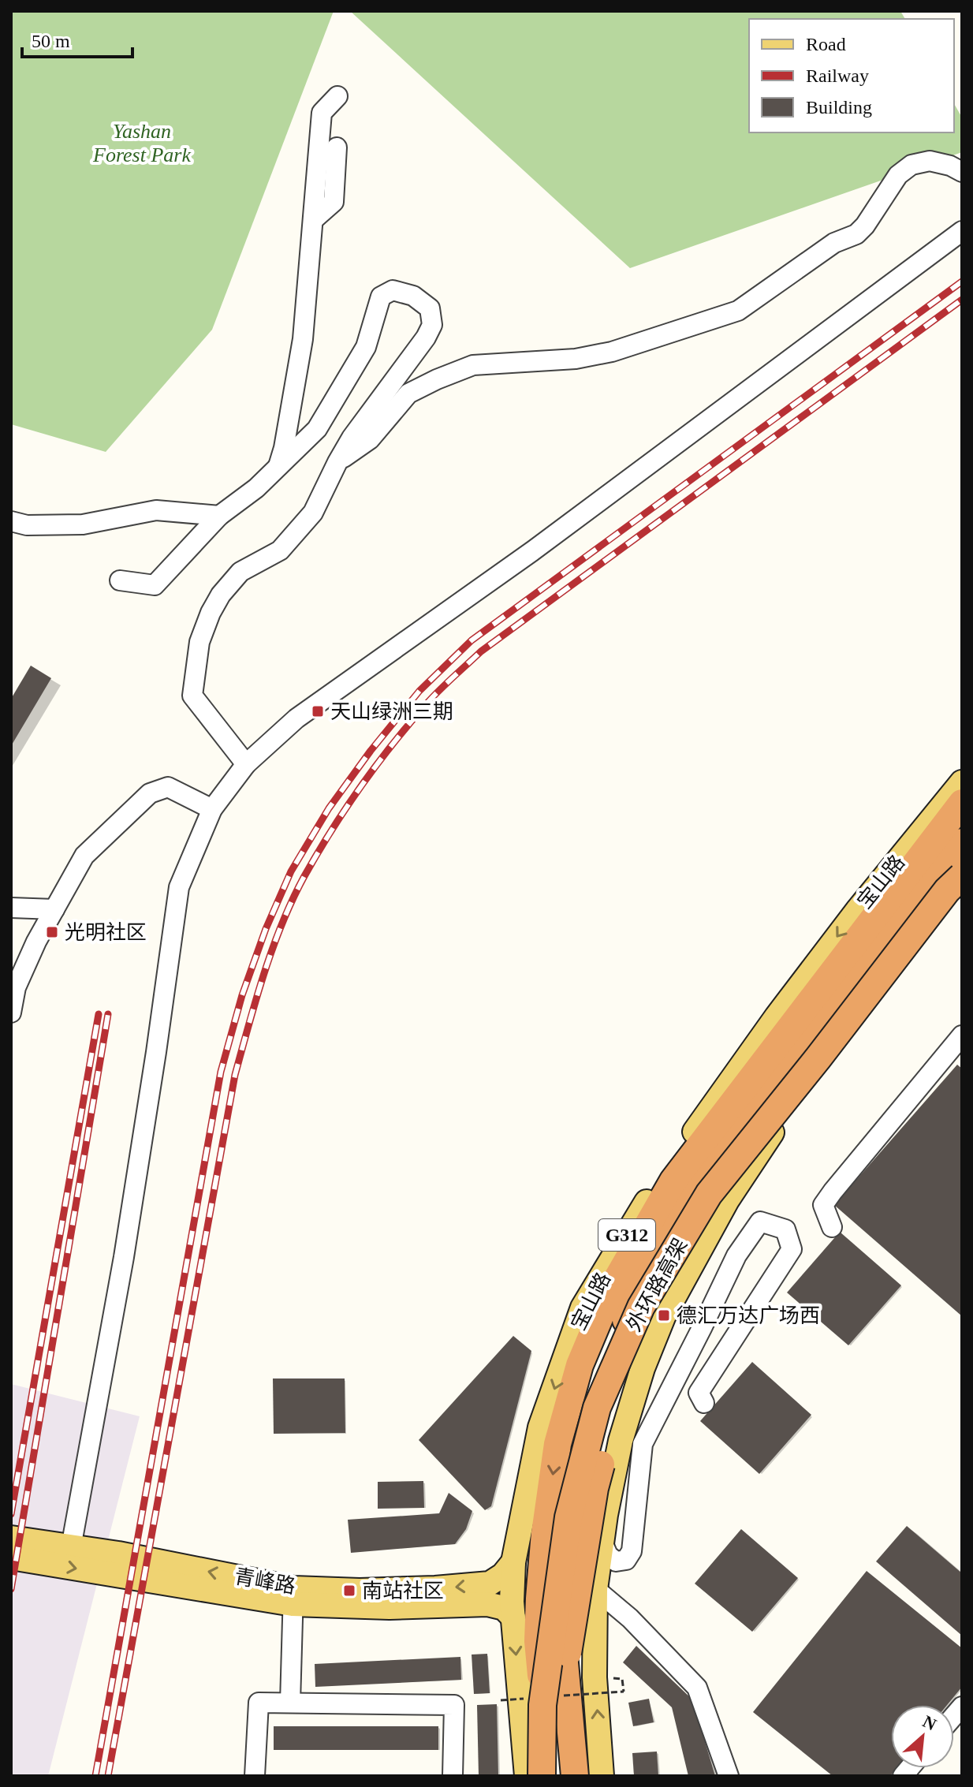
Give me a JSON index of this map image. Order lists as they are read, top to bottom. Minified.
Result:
{"streets":{"highway":["外环路高架"],"main road":["宝山路","G312","青峰路"]},"crossings":[["宝山路","青峰路"]],"parks":["Yashan Forest Park"],"places":{"transit":["天山绿洲三期","光明社区","德汇万达广场西","南站社区"]},"legend":["Road","Railway","Building"],"scale_bar":"50 m","north":"top right"}
